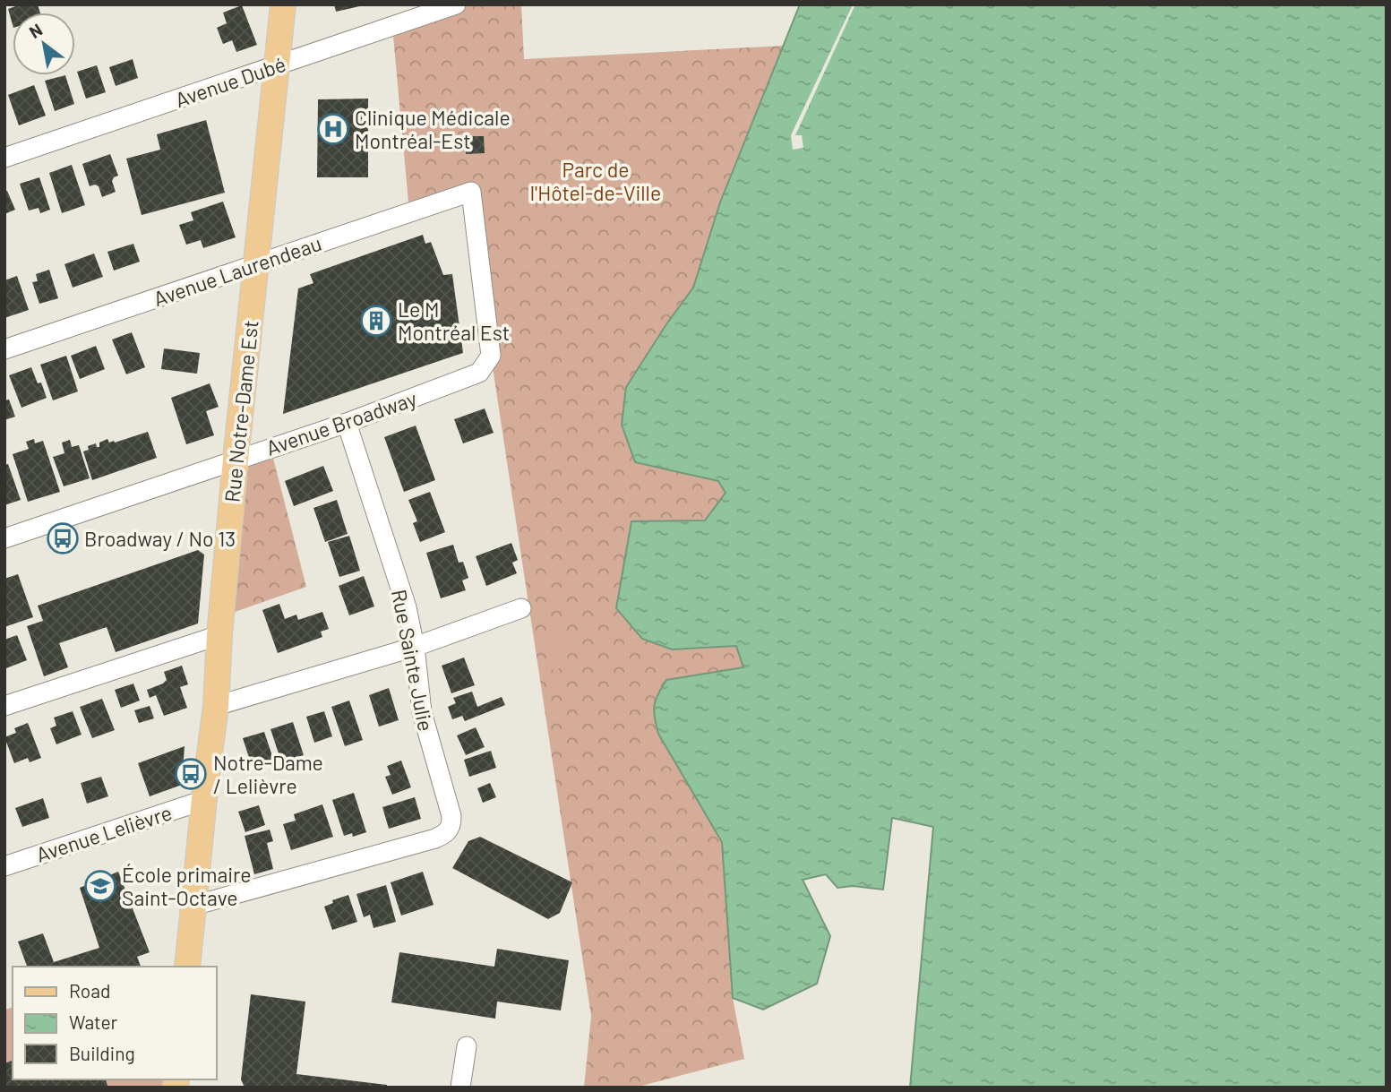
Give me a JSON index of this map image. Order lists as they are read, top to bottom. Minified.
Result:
{"streets":{"main road":["Rue Notre-Dame Est"],"street":["Avenue Dubé","Avenue Laurendeau","Avenue Broadway","Rue Sainte Julie","Avenue Lelièvre"]},"crossings":[["Avenue Dubé","Rue Notre-Dame Est"],["Avenue Laurendeau","Rue Notre-Dame Est"],["Avenue Laurendeau","Avenue Broadway"],["Rue Notre-Dame Est","Avenue Broadway"],["Rue Notre-Dame Est","Rue Sainte Julie"],["Rue Notre-Dame Est","Avenue Lelièvre"],["Avenue Broadway","Rue Sainte Julie"]],"parks":["Parc de l'Hôtel-de-Ville"],"places":{"hospital":["Clinique Médicale Montréal-Est"],"building":["Le M Montréal Est"],"bus stop":["Broadway / No 13","Notre-Dame / Lelièvre"],"school or university":["École primaire Saint-Octave"]},"legend":["Road","Water","Building"],"north":"top left"}
